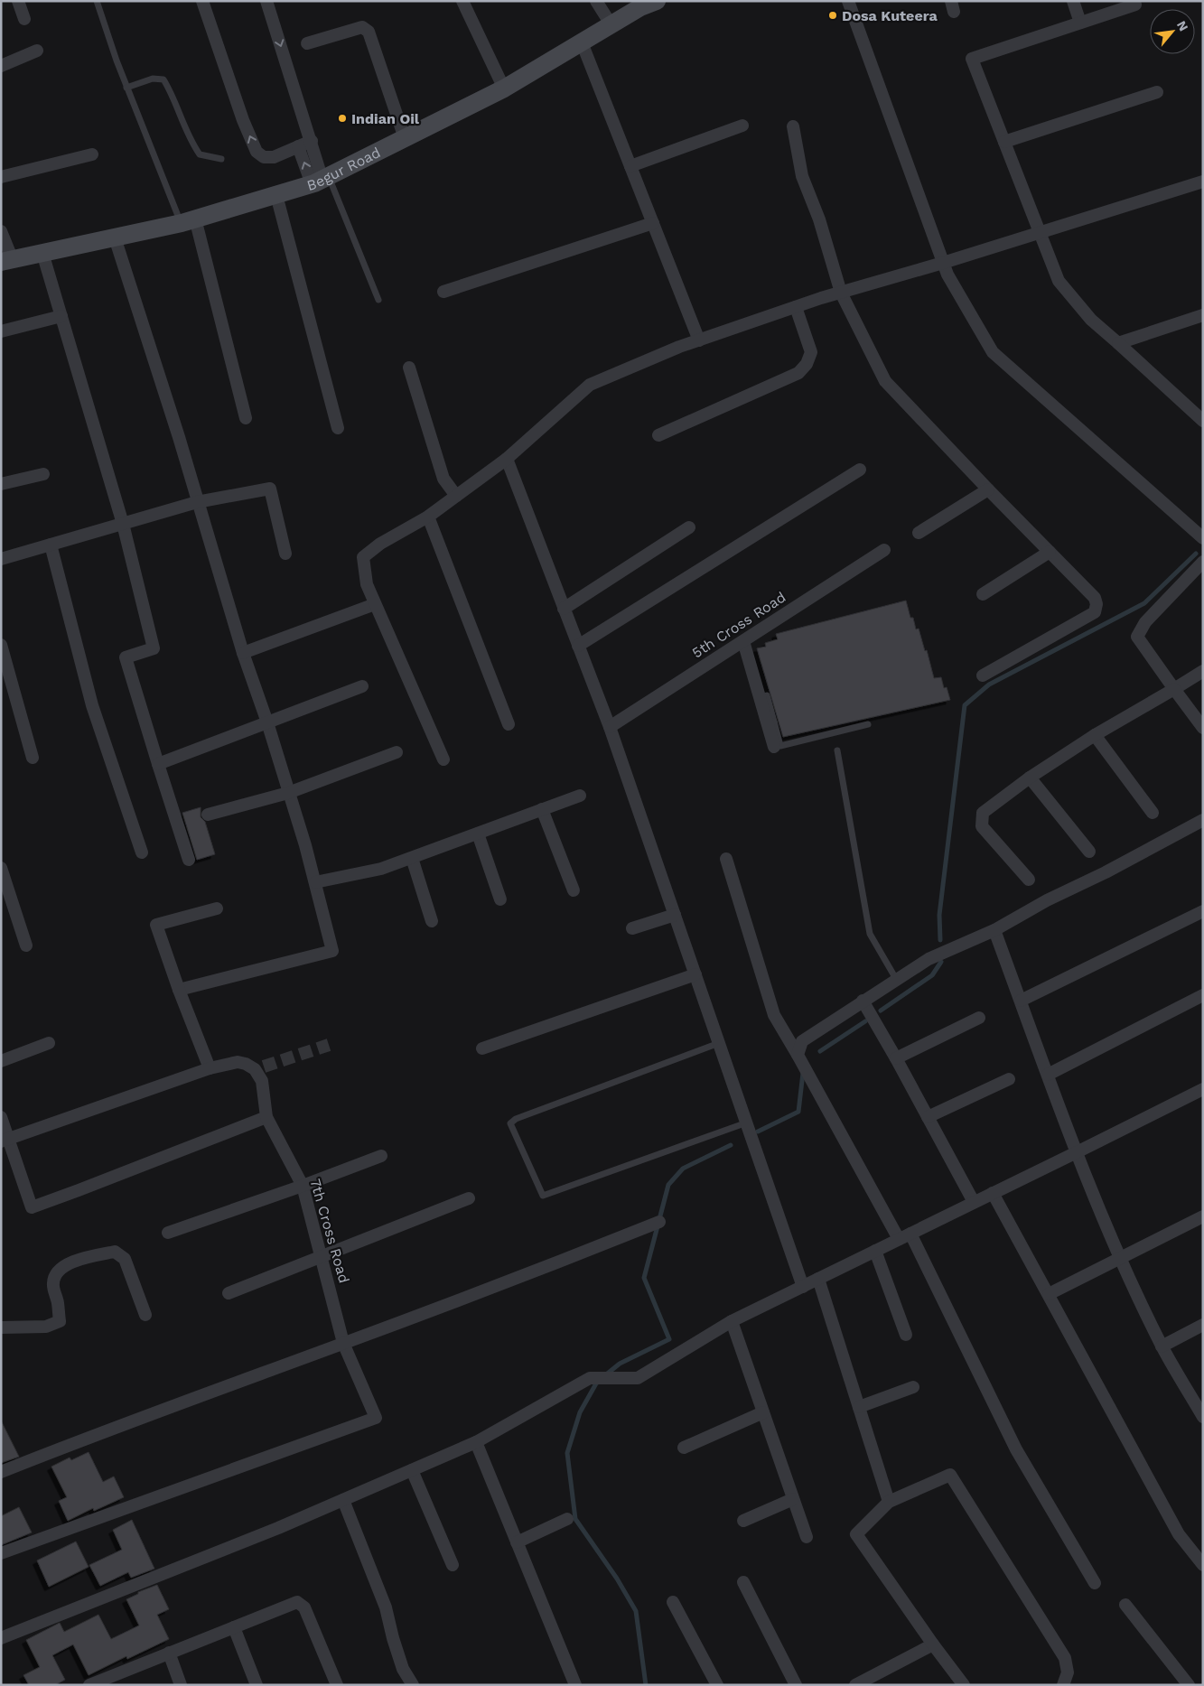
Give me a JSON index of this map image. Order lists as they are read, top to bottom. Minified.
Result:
{"streets":{"main road":["Begur Road"],"street":["5th Cross Road","7th Cross Road"]},"places":["Dosa Kuteera","Indian Oil"],"north":"top right"}
